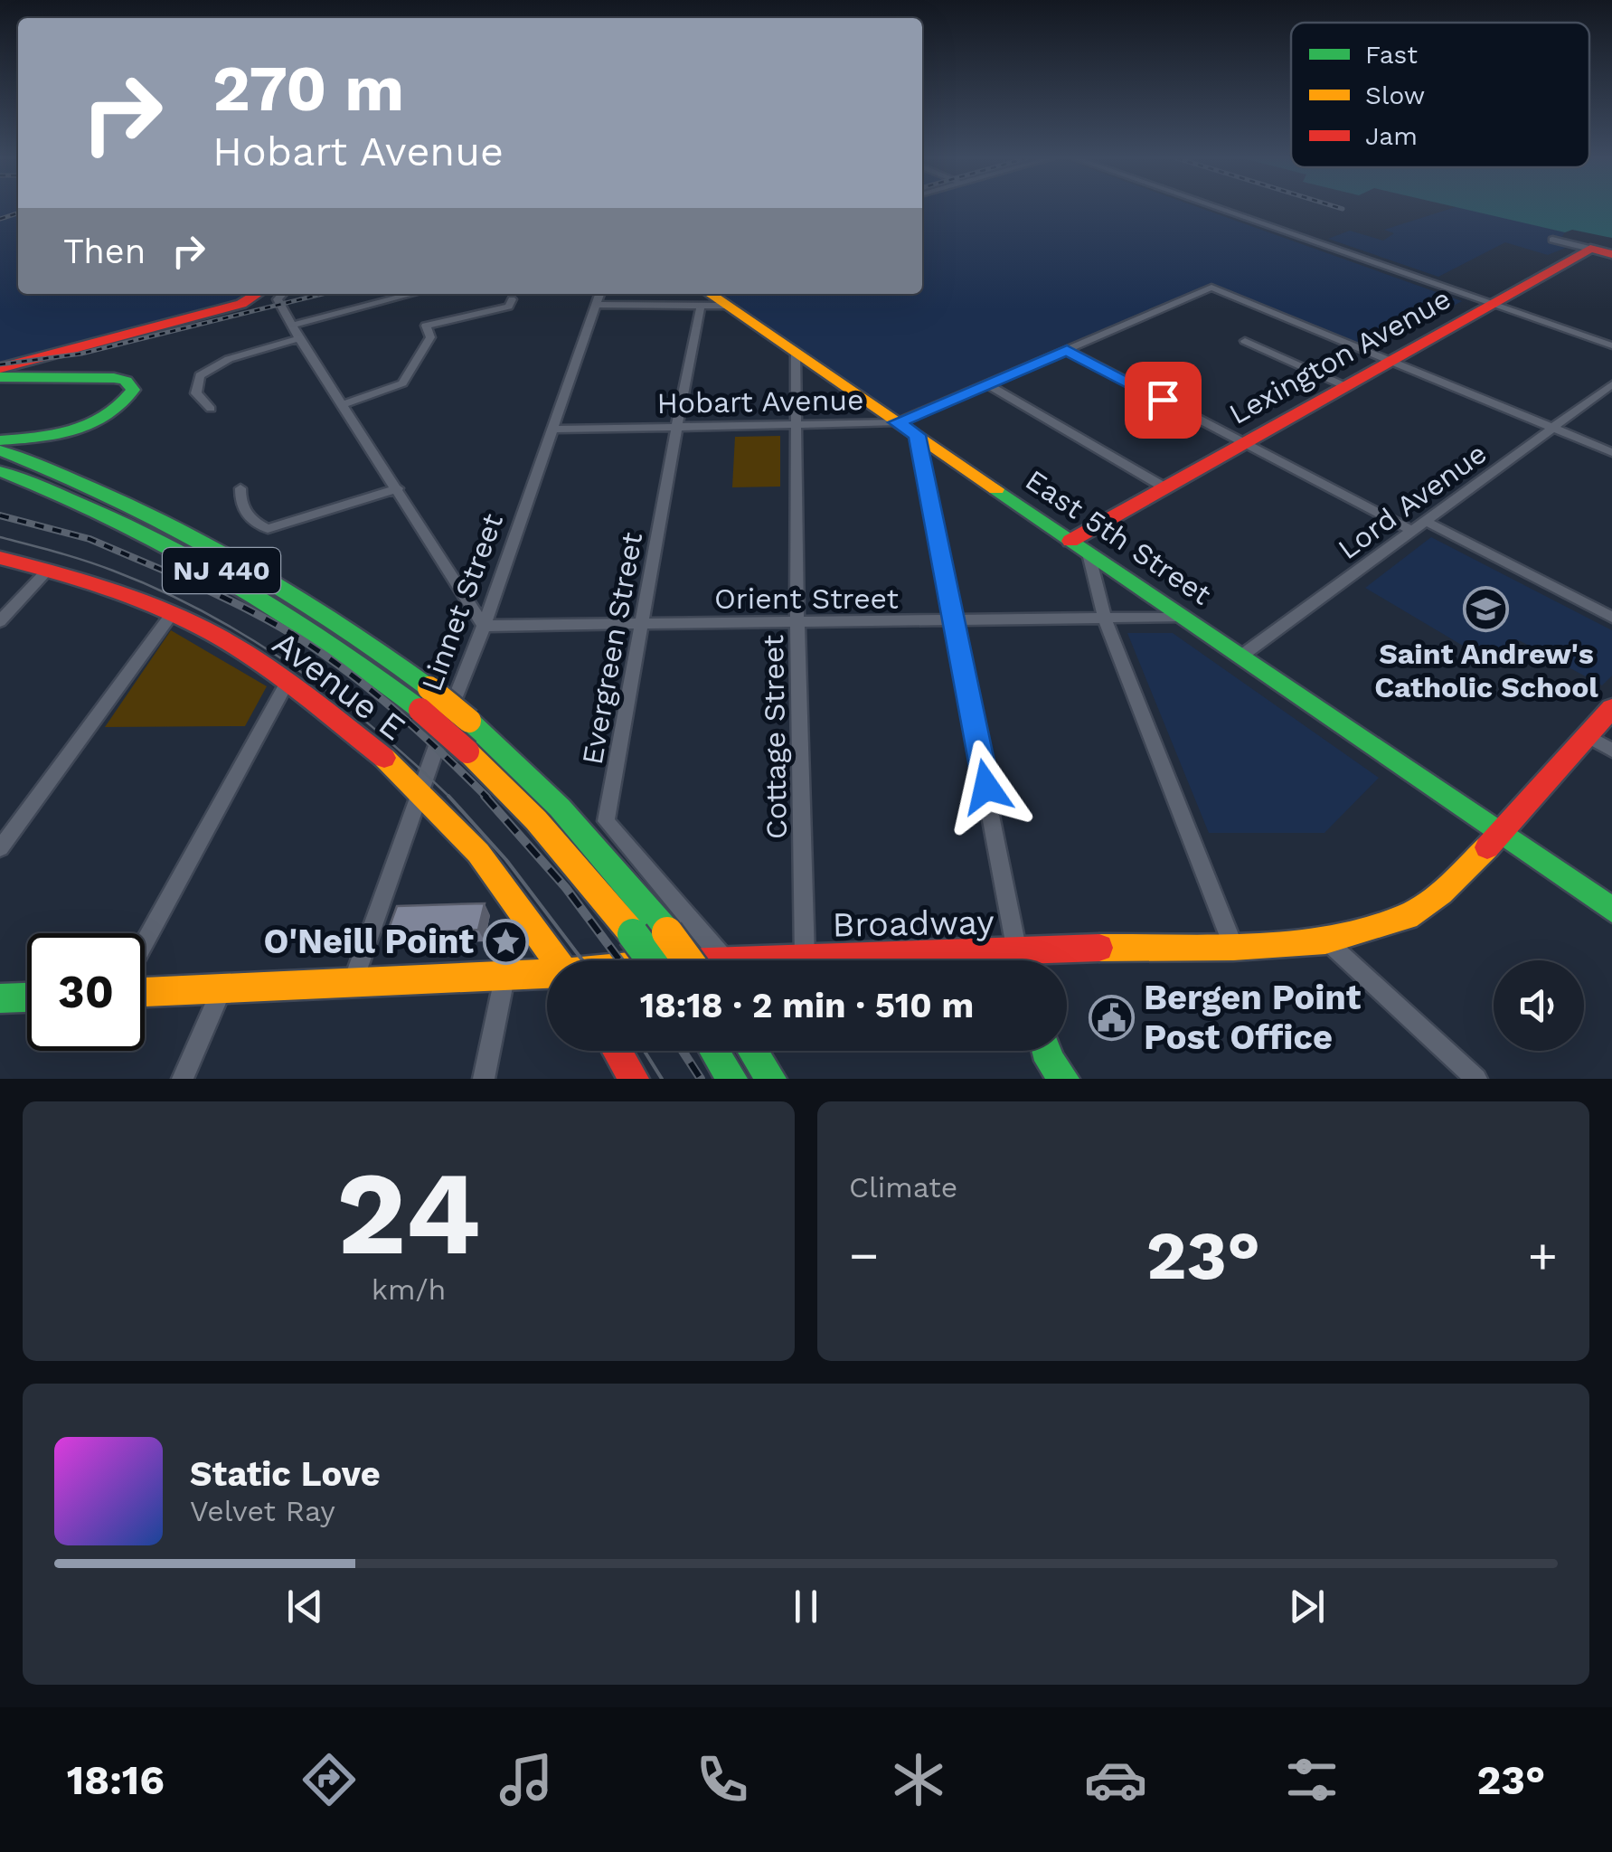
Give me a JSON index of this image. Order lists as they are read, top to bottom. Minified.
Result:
{"streets":{"main road":["Lexington Avenue","East 5th Street","NJ 440","Avenue E","Broadway"],"street":["Hobart Avenue","Lord Avenue","Orient Street","Linnet Street","Evergreen Street","Cottage Street"]},"crossings":[["Lexington Avenue","Hobart Avenue"],["Lexington Avenue","East 5th Street"],["Hobart Avenue","East 5th Street"],["Hobart Avenue","Linnet Street"],["Hobart Avenue","Evergreen Street"],["Hobart Avenue","Cottage Street"],["Lord Avenue","East 5th Street"],["East 5th Street","Orient Street"],["East 5th Street","Evergreen Street"],["East 5th Street","Cottage Street"],["East 5th Street","Broadway"],["Orient Street","Linnet Street"],["Orient Street","Evergreen Street"],["Orient Street","Cottage Street"],["Linnet Street","Avenue E"],["Linnet Street","Broadway"],["Evergreen Street","Broadway"],["Cottage Street","Broadway"]],"places":{"school or university":["Saint Andrew's Catholic School"],"place":["O'Neill Point"],"public building":["Bergen Point Post Office"]},"legend":["Fast","Slow","Jam"],"page":{"turn":["270 m","Hobart Avenue"],"then":"Then","limit":"30","trip":"18:18 · 2 min · 510 m","tile":[["24","km/h"],"Climate"],"heat":["−","23°","+"],"song":["Static Love","Velvet Ray"],"tabs":["18:16","23°"]}}
